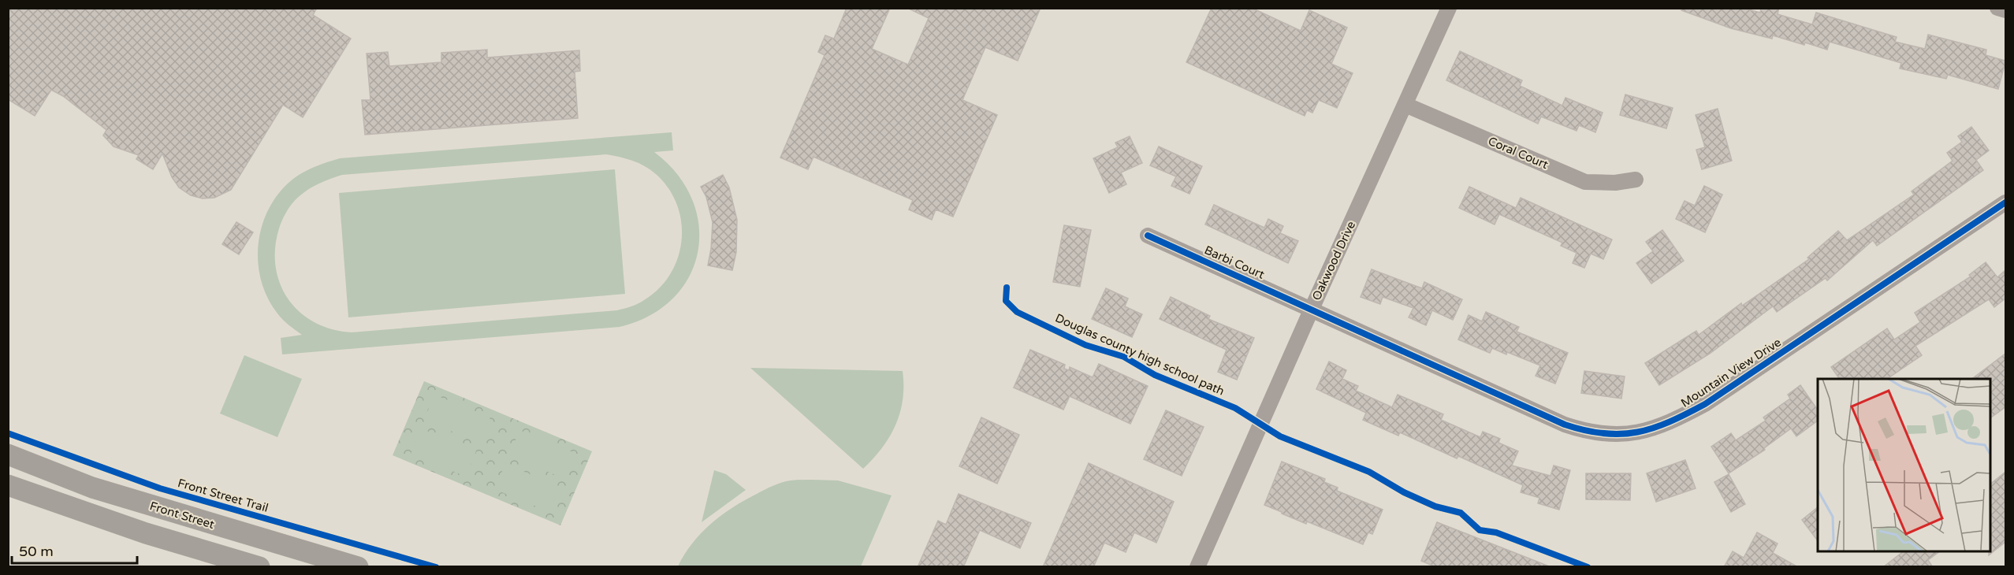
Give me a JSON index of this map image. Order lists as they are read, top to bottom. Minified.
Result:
{"streets":{"main road":["Front Street"],"street":["Coral Court","Oakwood Drive","Barbi Court","Mountain View Drive"],"cycle path":["Douglas county high school path","Front Street Trail"]},"crossings":[["Coral Court","Oakwood Drive"],["Oakwood Drive","Barbi Court"],["Oakwood Drive","Mountain View Drive"],["Barbi Court","Mountain View Drive"]],"scale_bar":"50 m"}
